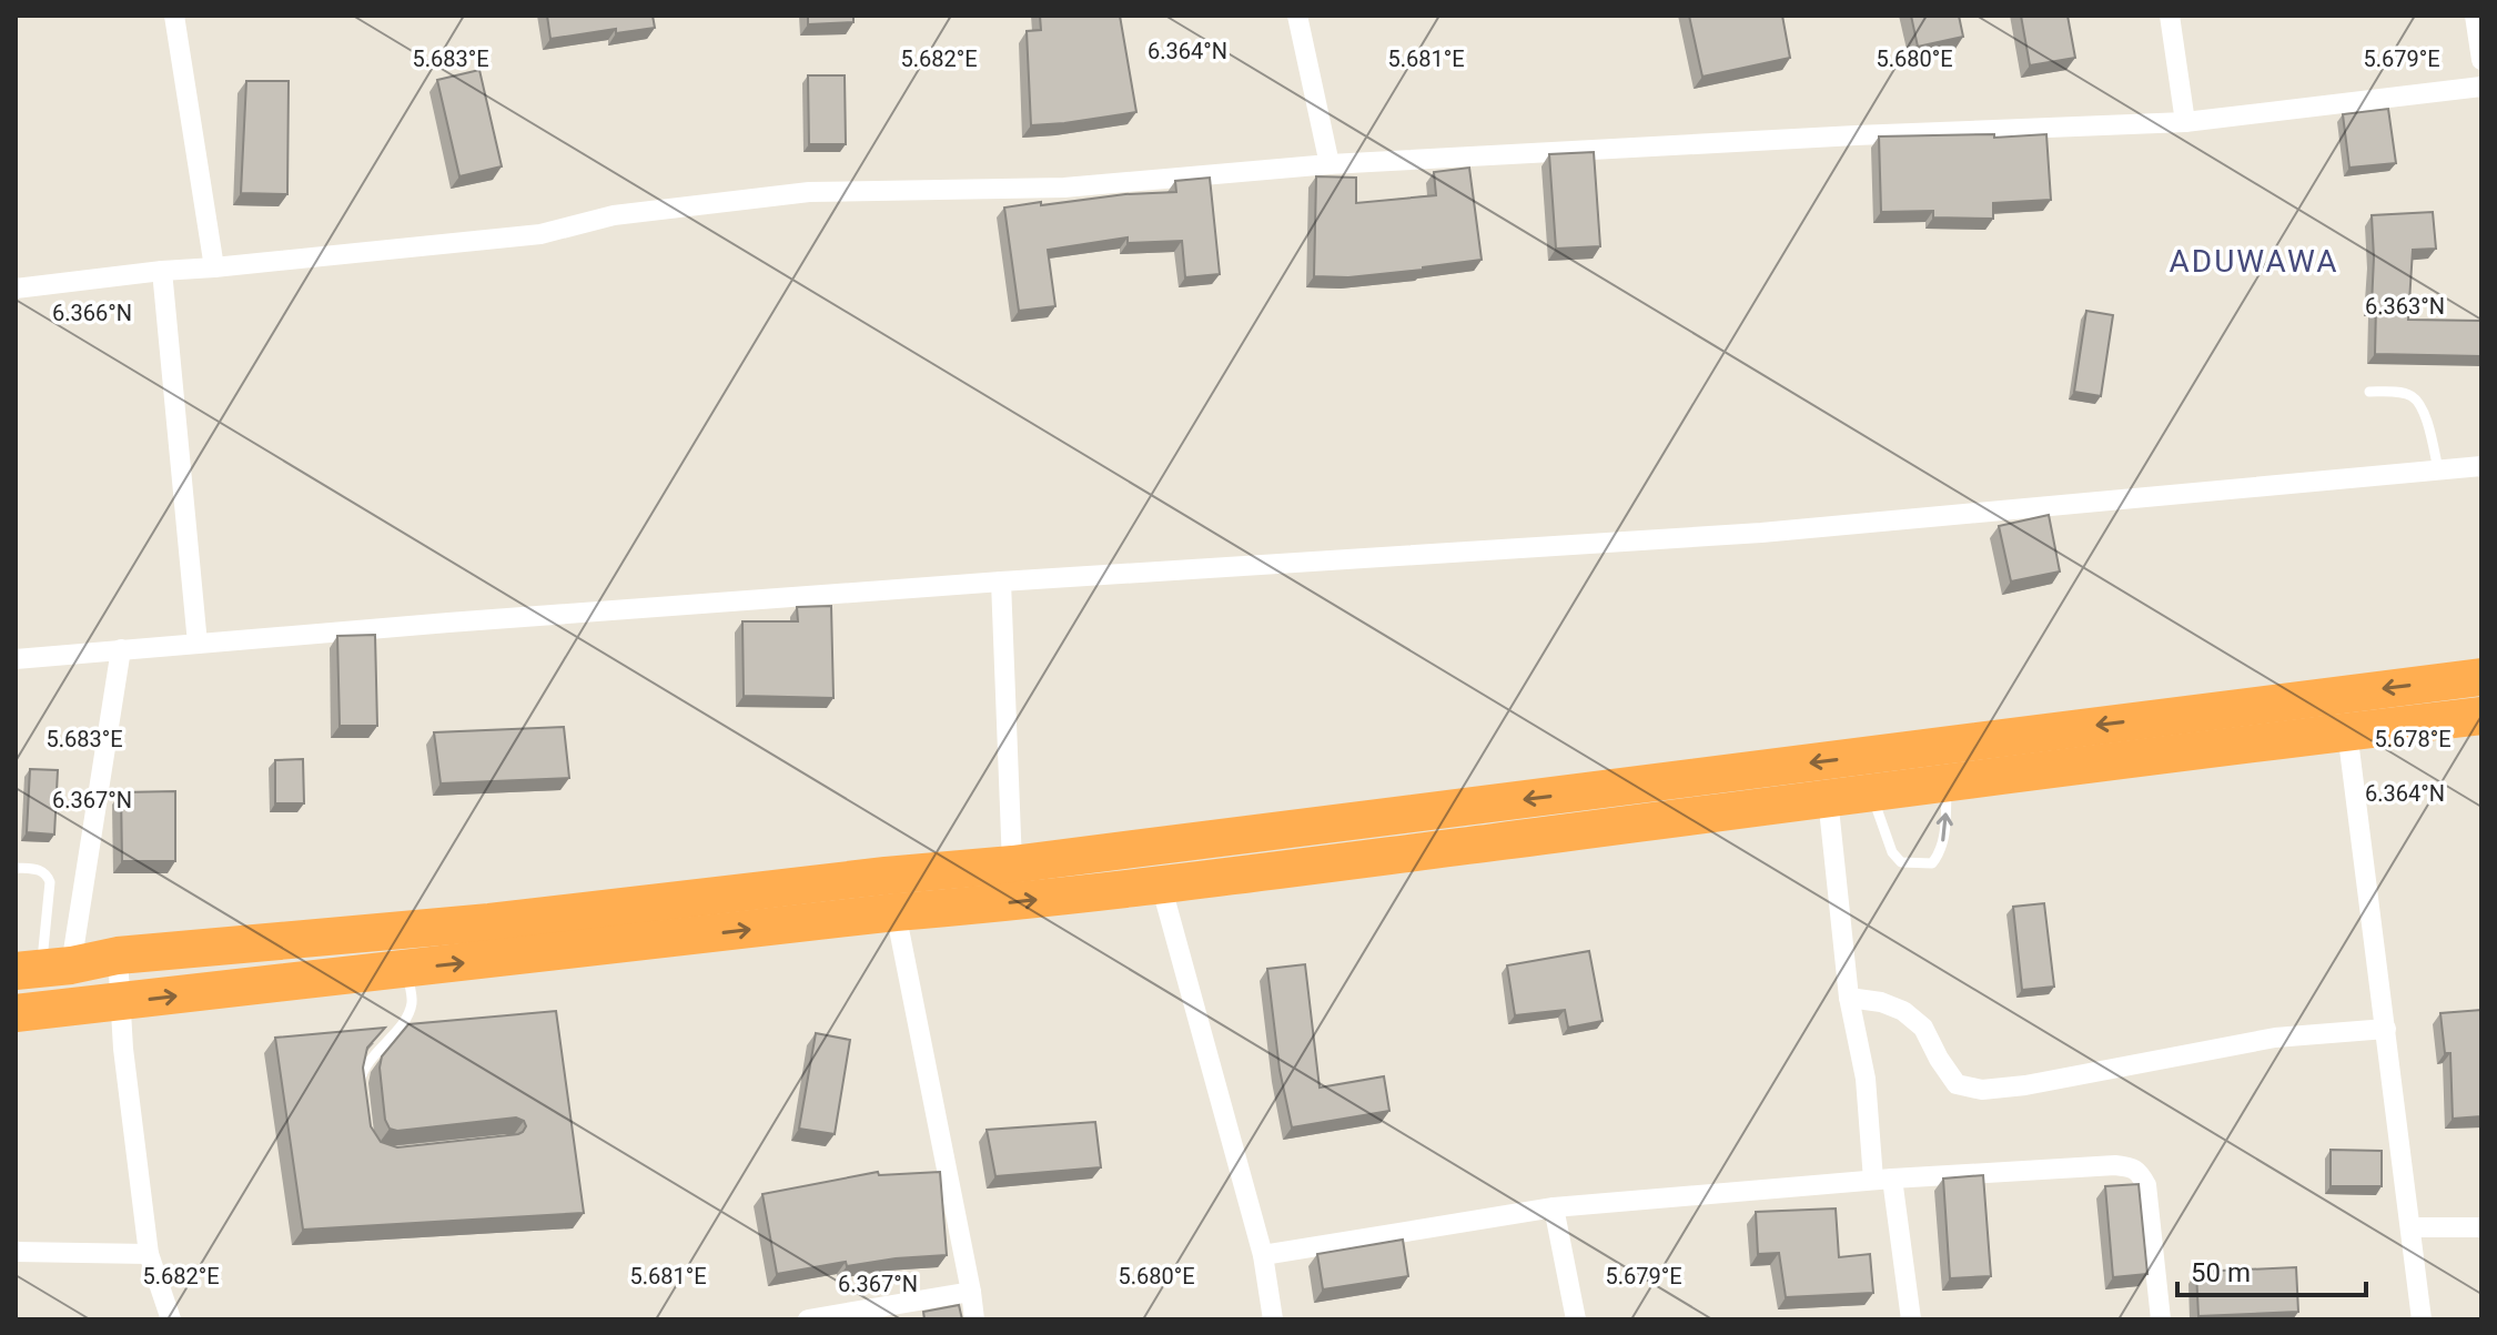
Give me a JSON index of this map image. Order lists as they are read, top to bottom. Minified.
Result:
{"districts":["ADUWAWA"],"scale_bar":"50 m","coordinates":["6.364°N","5.683°E","5.682°E","5.681°E","5.680°E","5.679°E","6.363°N","6.366°N","5.678°E","6.367°N"]}
